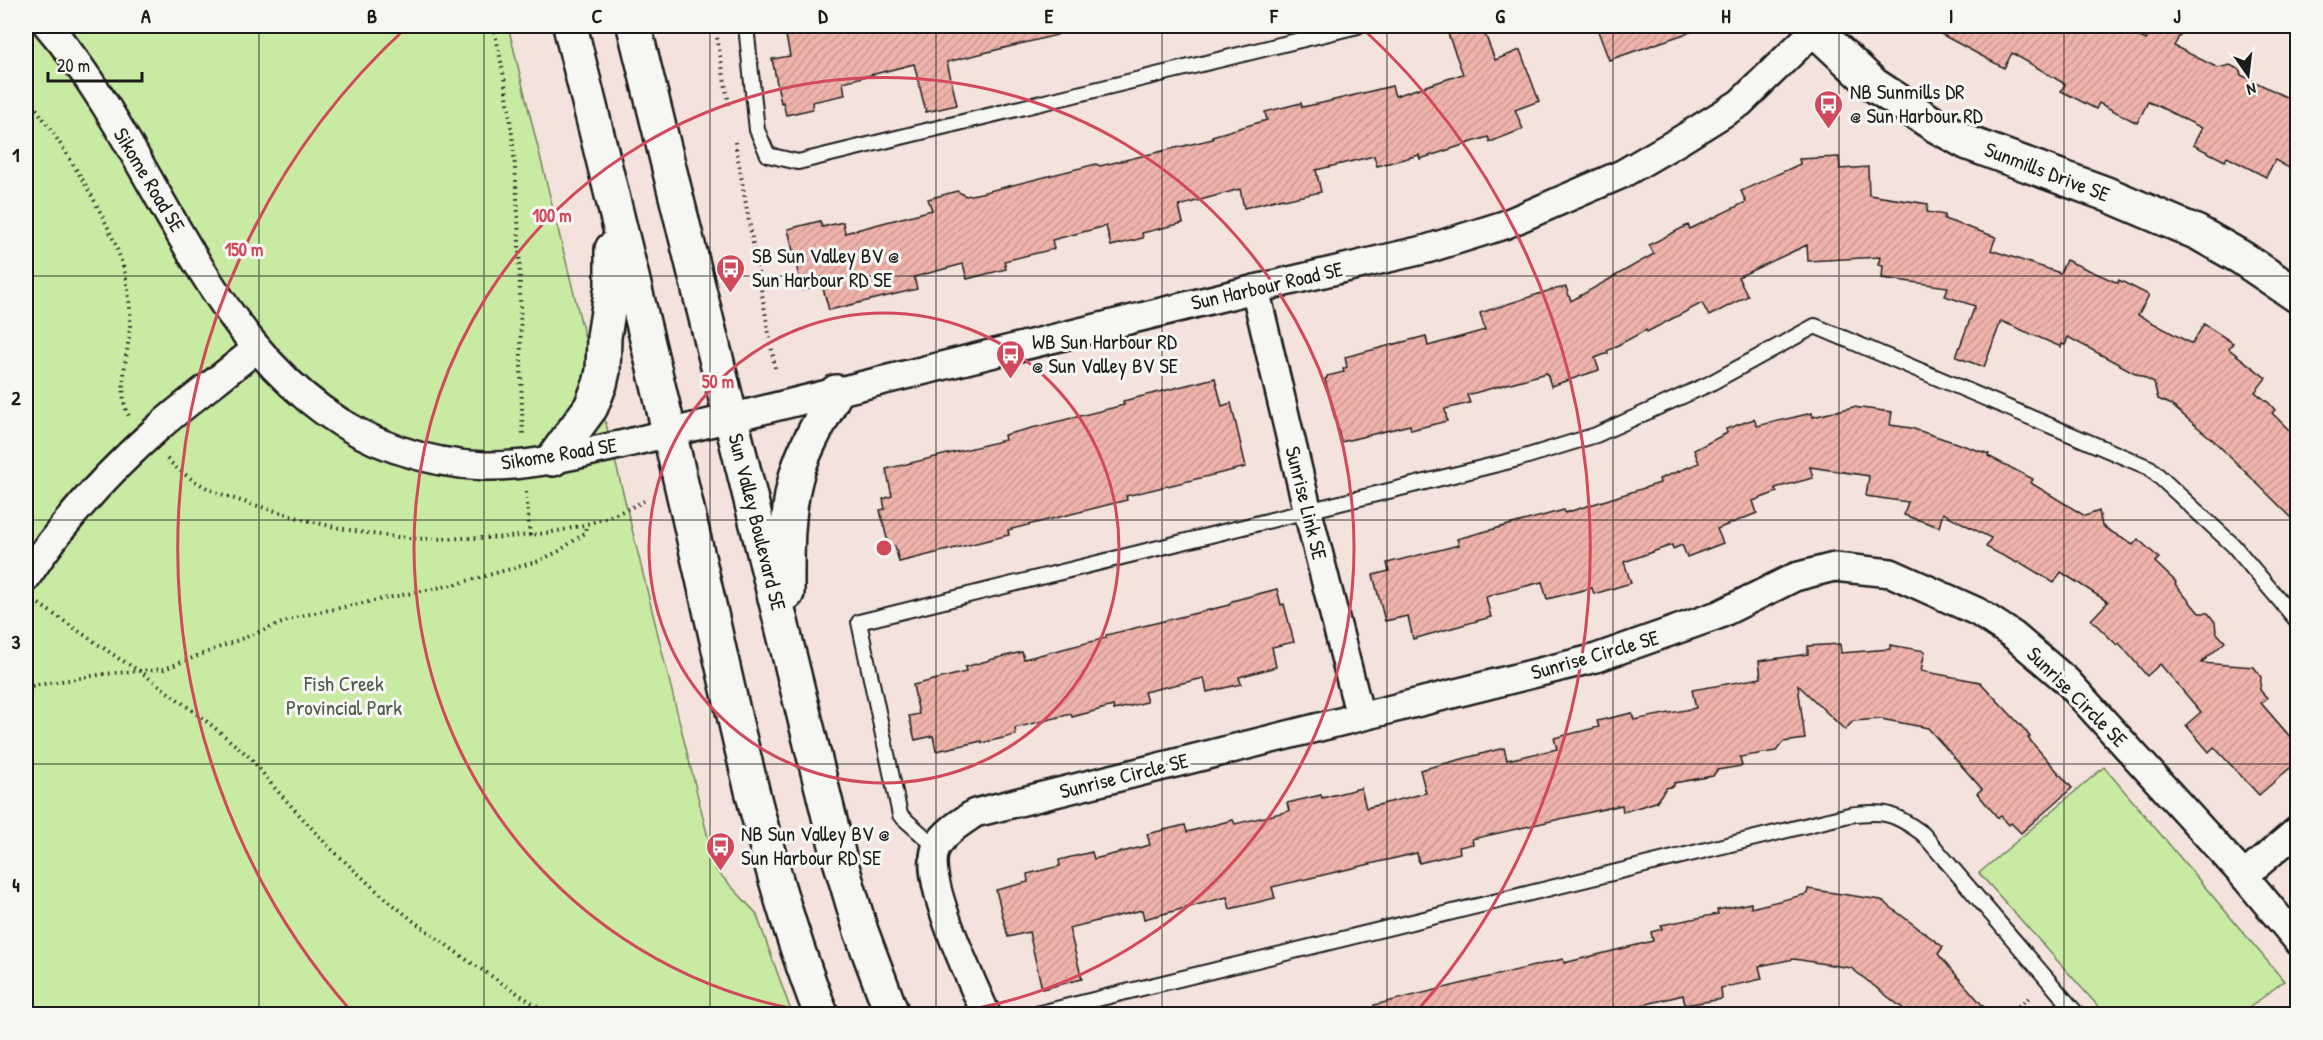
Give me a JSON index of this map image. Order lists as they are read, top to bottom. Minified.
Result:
{"streets":{"main road":["Sunmills Drive SE","Sun Valley Boulevard SE"],"street":["Sikome Road SE","Sun Harbour Road SE","Sunrise Link SE","Sunrise Circle SE"]},"crossings":[["Sunmills Drive SE","Sun Harbour Road SE"],["Sikome Road SE","Sun Harbour Road SE"],["Sun Harbour Road SE","Sunrise Link SE"],["Sun Harbour Road SE","Sun Valley Boulevard SE"],["Sunrise Link SE","Sunrise Circle SE"]],"parks":["Fish Creek Provincial Park"],"places":{"bus stop":["NB Sunmills DR @ Sun Harbour RD","SB Sun Valley BV @ Sun Harbour RD SE","WB Sun Harbour RD @ Sun Valley BV SE","NB Sun Valley BV @ Sun Harbour RD SE"]},"scale_bar":"20 m","north":"bottom","grid":{"columns":["A","B","C","D","E","F","G","H","I","J"],"rows":["1","2","3","4"]},"rings":["100 m","150 m","50 m"]}
